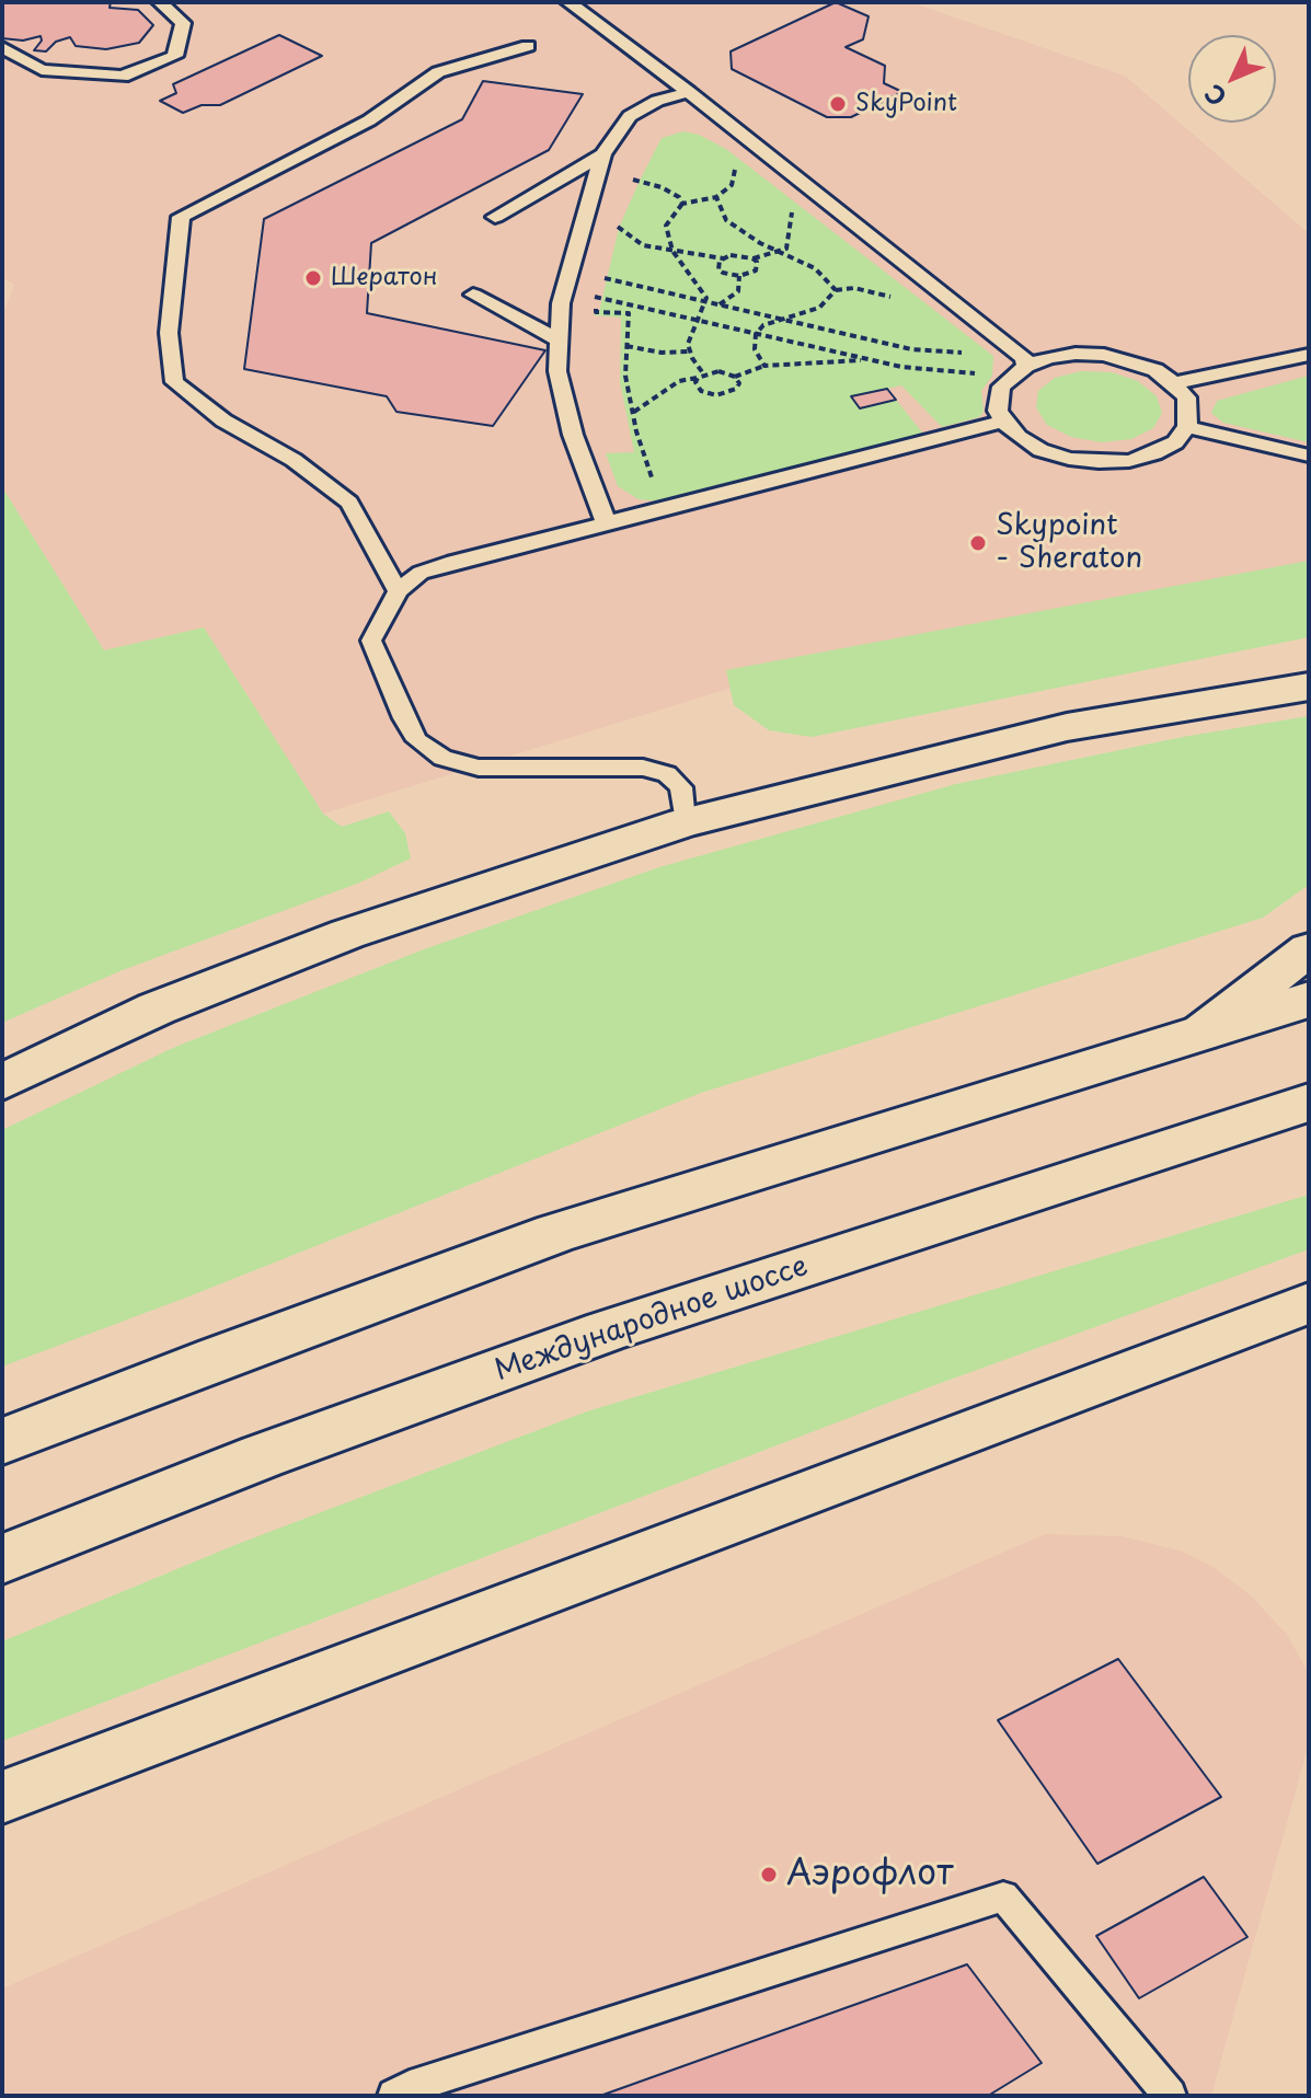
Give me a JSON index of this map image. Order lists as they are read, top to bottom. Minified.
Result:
{"streets":{"highway":["Международное шоссе"]},"places":["SkyPoint","Шератон","Skypoint - Sheraton","Аэрофлот"],"north":"bottom left"}
